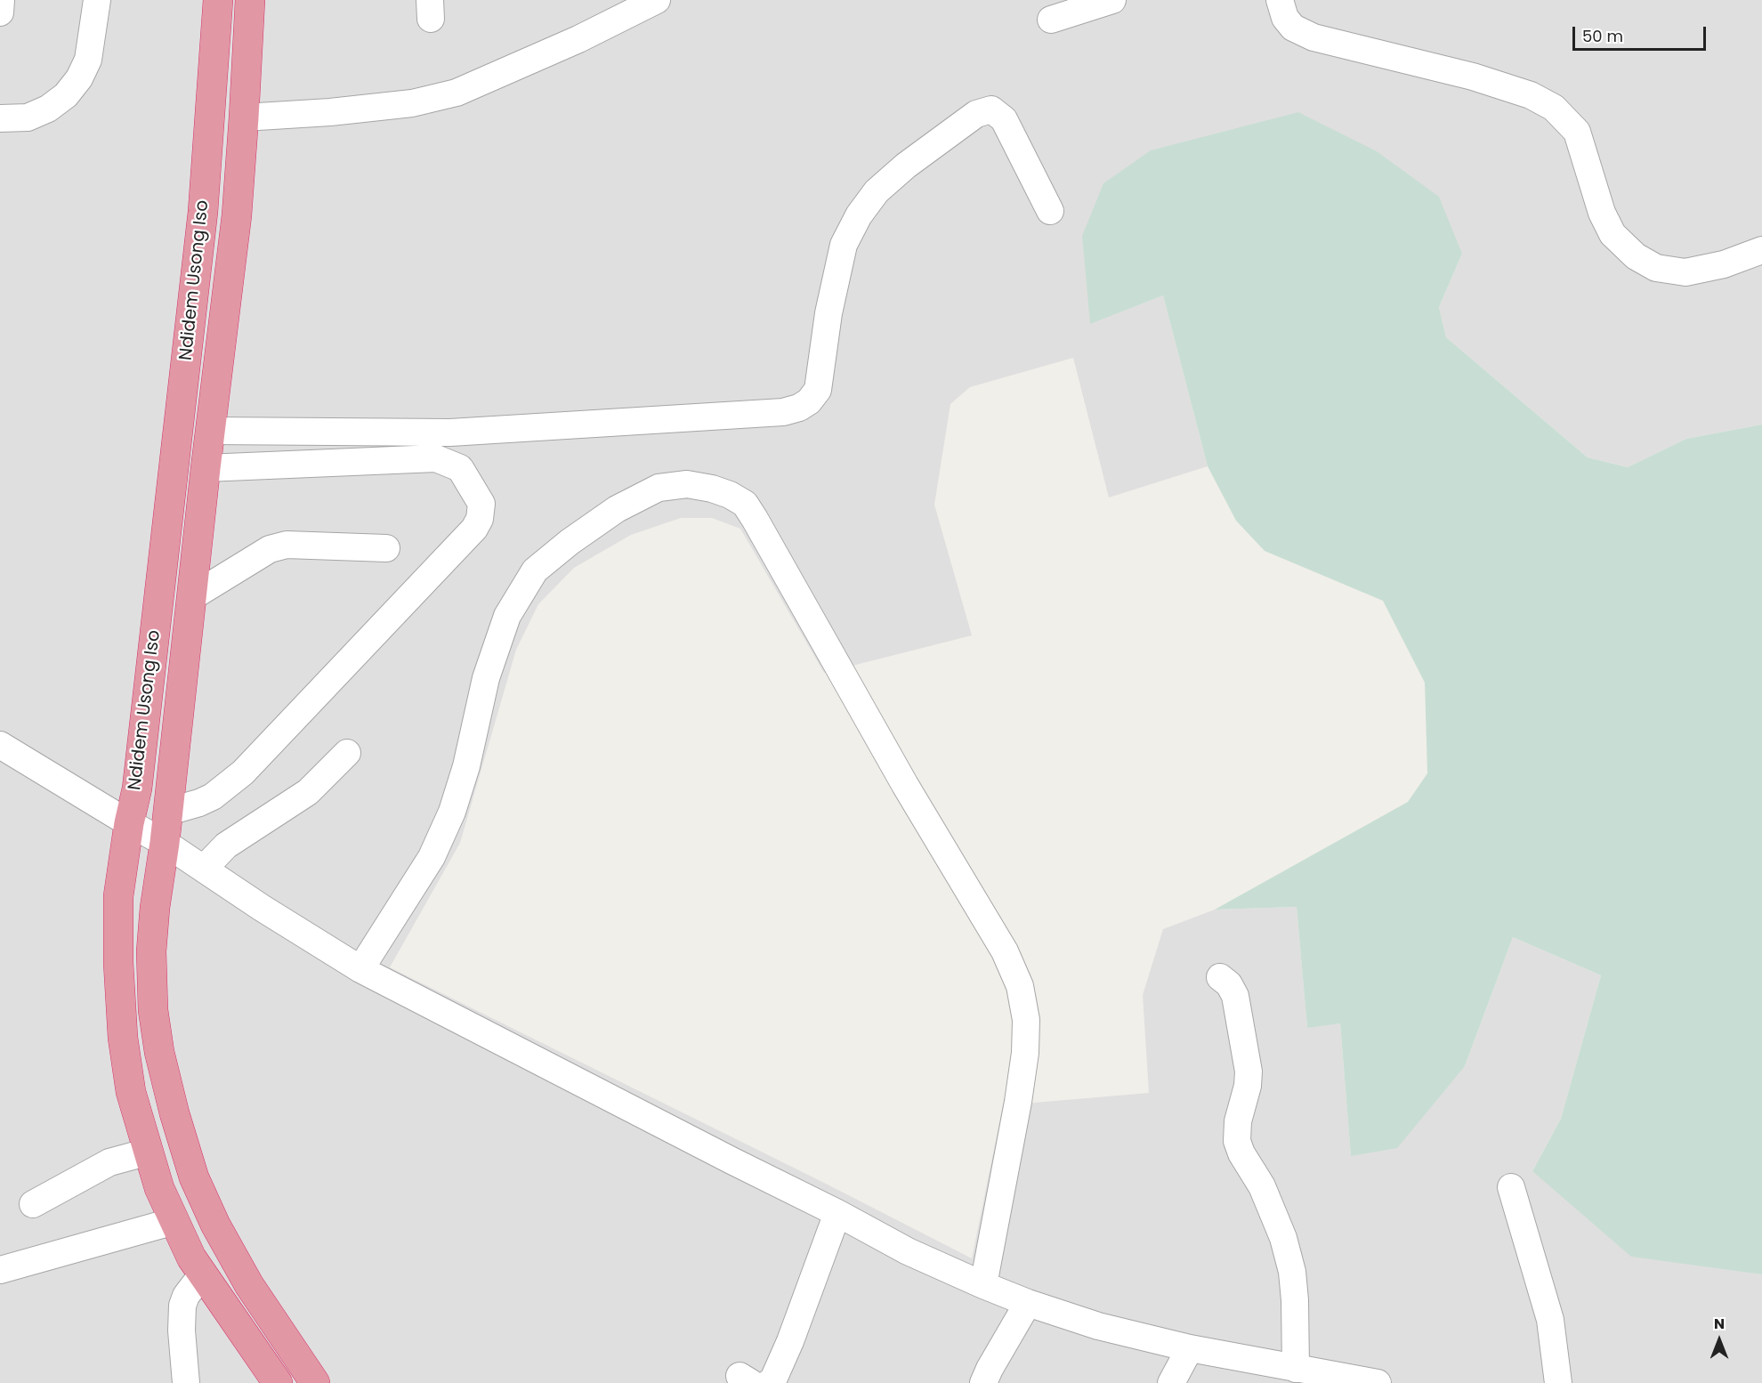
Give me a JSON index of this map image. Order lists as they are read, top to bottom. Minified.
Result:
{"streets":{"highway":["Ndidem Usong Iso"]},"scale_bar":"50 m","north":"top"}
